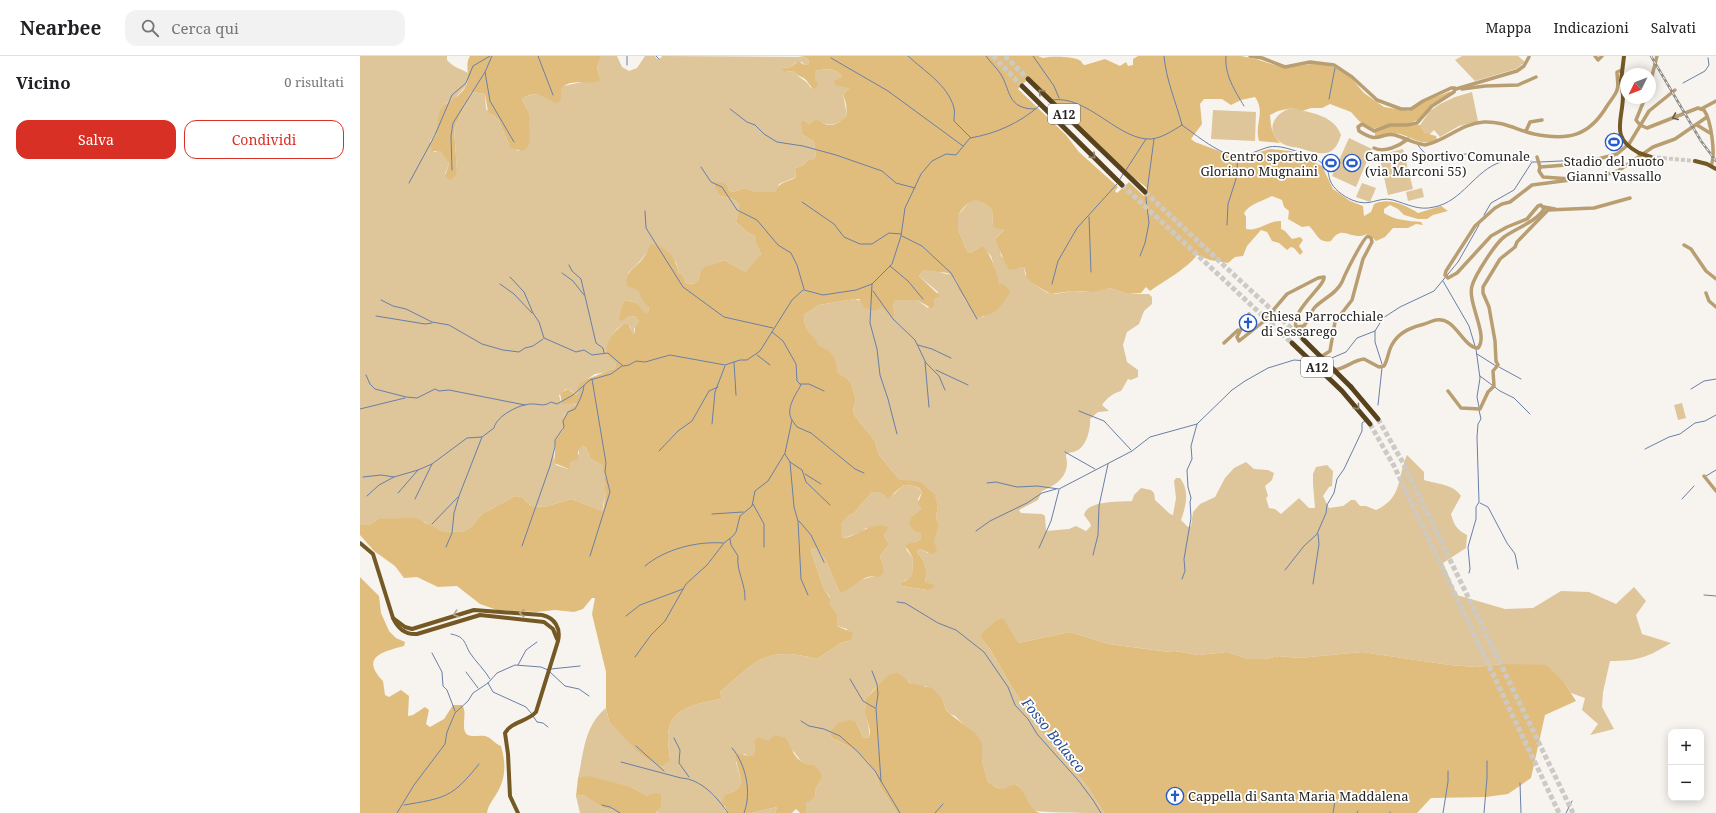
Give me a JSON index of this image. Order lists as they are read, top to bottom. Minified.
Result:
{"streets":{"highway":["A12"]},"water":["Fosso Bolasco"],"places":{"sports":["Stadio del nuoto Gianni Vassallo","Centro sportivo Gloriano Mugnaini","Campo Sportivo Comunale (via Marconi 55)"],"church":["Chiesa Parrocchiale di Sessarego","Cappella di Santa Maria Maddalena"]},"north":"bottom left","page":{"header":"Nearbee","search":"Cerca qui","nav":["Mappa","Indicazioni","Salvati"],"heading":["Vicino","0 risultati"],"buttons":["Salva","Condividi"],"map_buttons":["+","−"]}}
